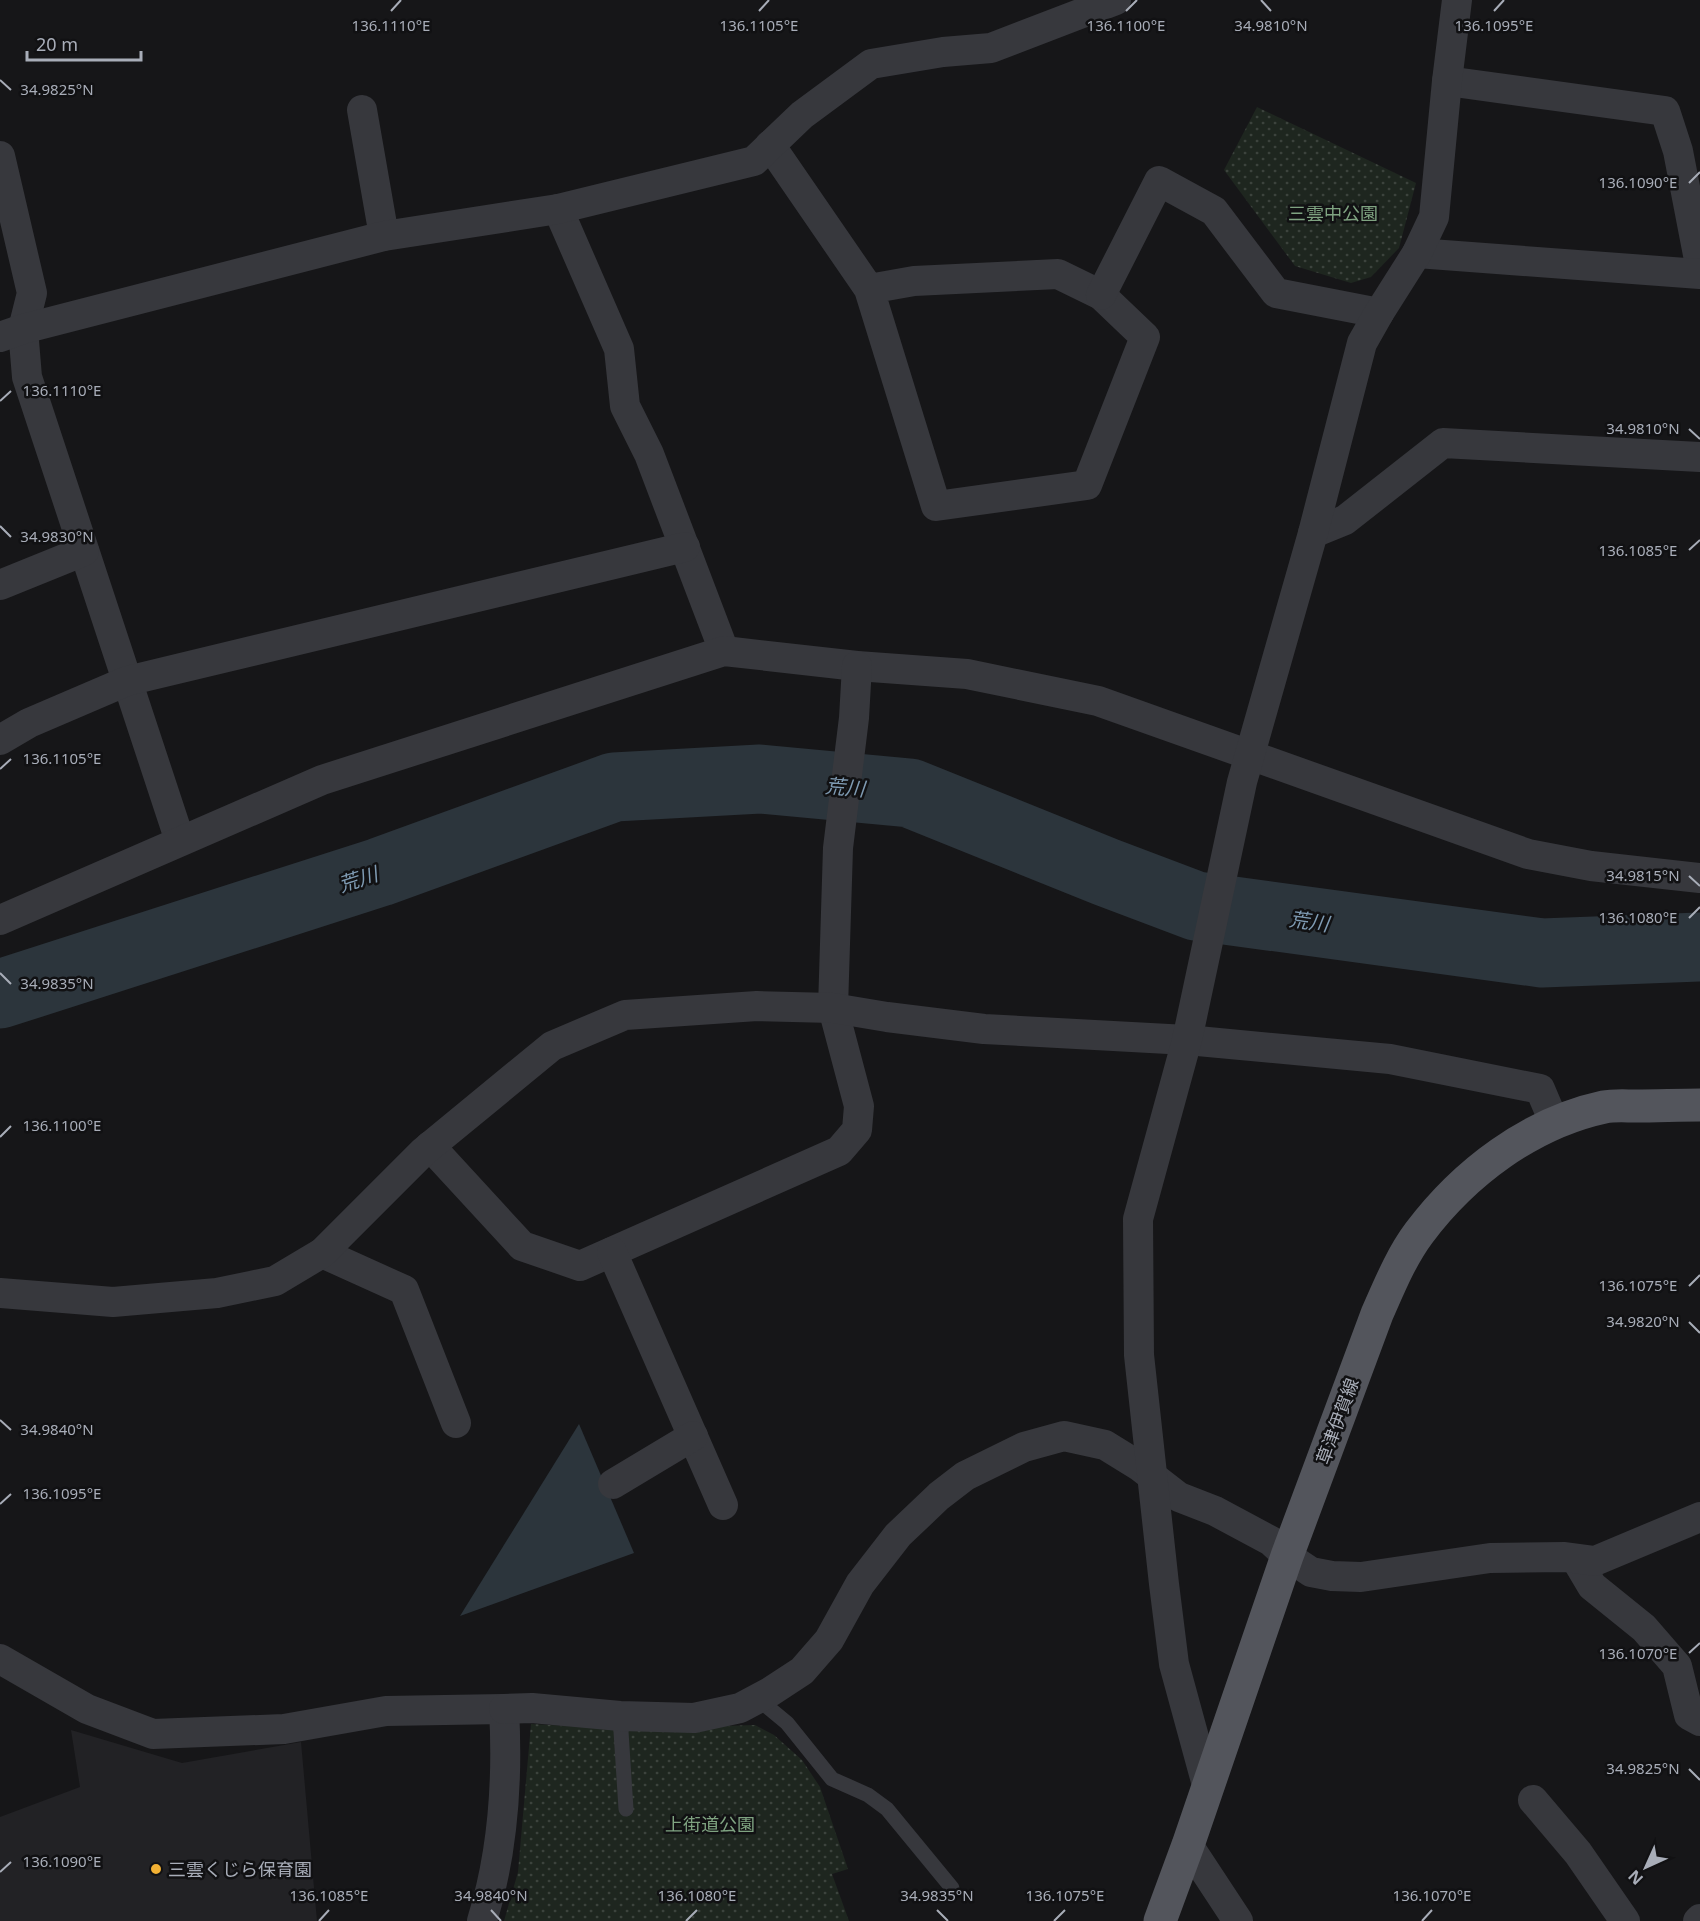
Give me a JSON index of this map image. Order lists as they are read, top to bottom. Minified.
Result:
{"streets":{"main road":["草津伊賀線"]},"water":["荒川"],"parks":["三雲中公園","上街道公園"],"places":["三雲くじら保育園"],"scale_bar":"20 m","north":"bottom left","coordinates":["136.1110°E","136.1105°E","136.1100°E","34.9810°N","136.1095°E","34.9825°N","136.1090°E","34.9830°N","136.1085°E","34.9815°N","136.1080°E","34.9835°N","136.1075°E","34.9820°N","34.9840°N","136.1070°E"]}
